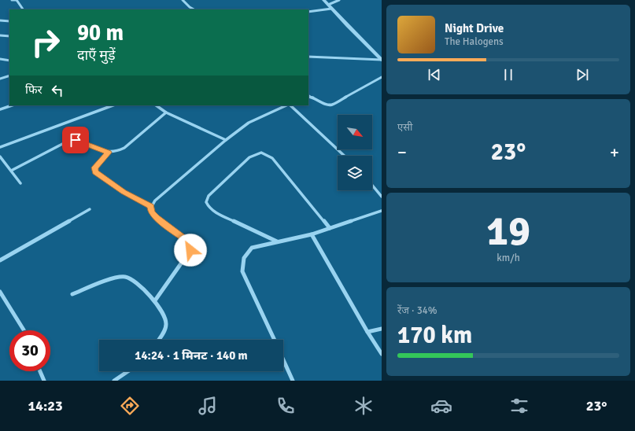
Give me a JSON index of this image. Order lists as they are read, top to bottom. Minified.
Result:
{"north":"bottom right","page":{"turn":["90 m","दाएँ मुड़ें"],"song":["Night Drive","The Halogens"],"then":"फिर","tile":["एसी",["19","km/h"],["रेंज · 34%","170 km"]],"heat":["−","23°","+"],"limit":"30","trip":"14:24 · 1 मिनट · 140 m","tabs":["14:23","23°"]}}
